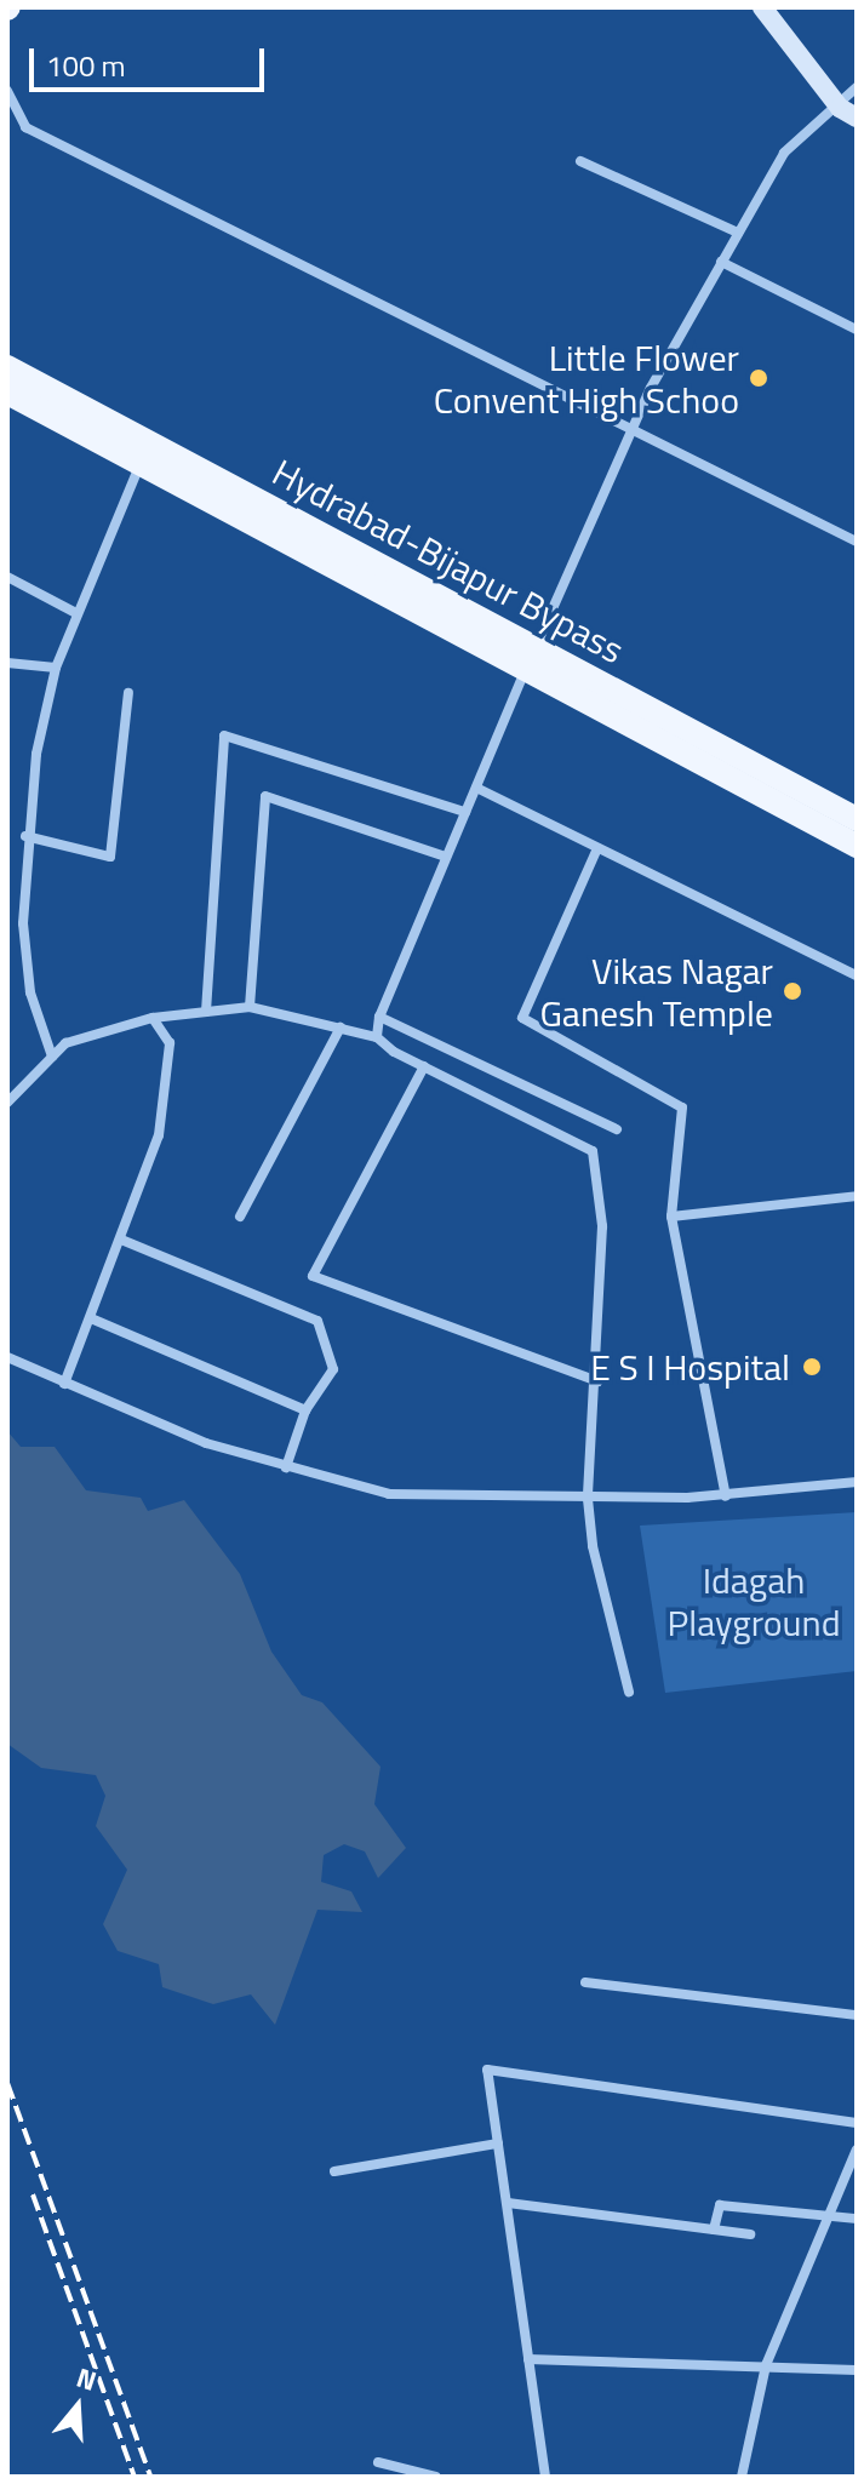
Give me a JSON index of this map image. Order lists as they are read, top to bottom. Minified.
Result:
{"streets":{"main road":["Hydrabad-Bijapur Bypass"]},"parks":["Idagah Playground"],"places":["Little Flower Convent High Schoo","Vikas Nagar Ganesh Temple","E S I Hospital"],"scale_bar":"100 m","north":"top"}
